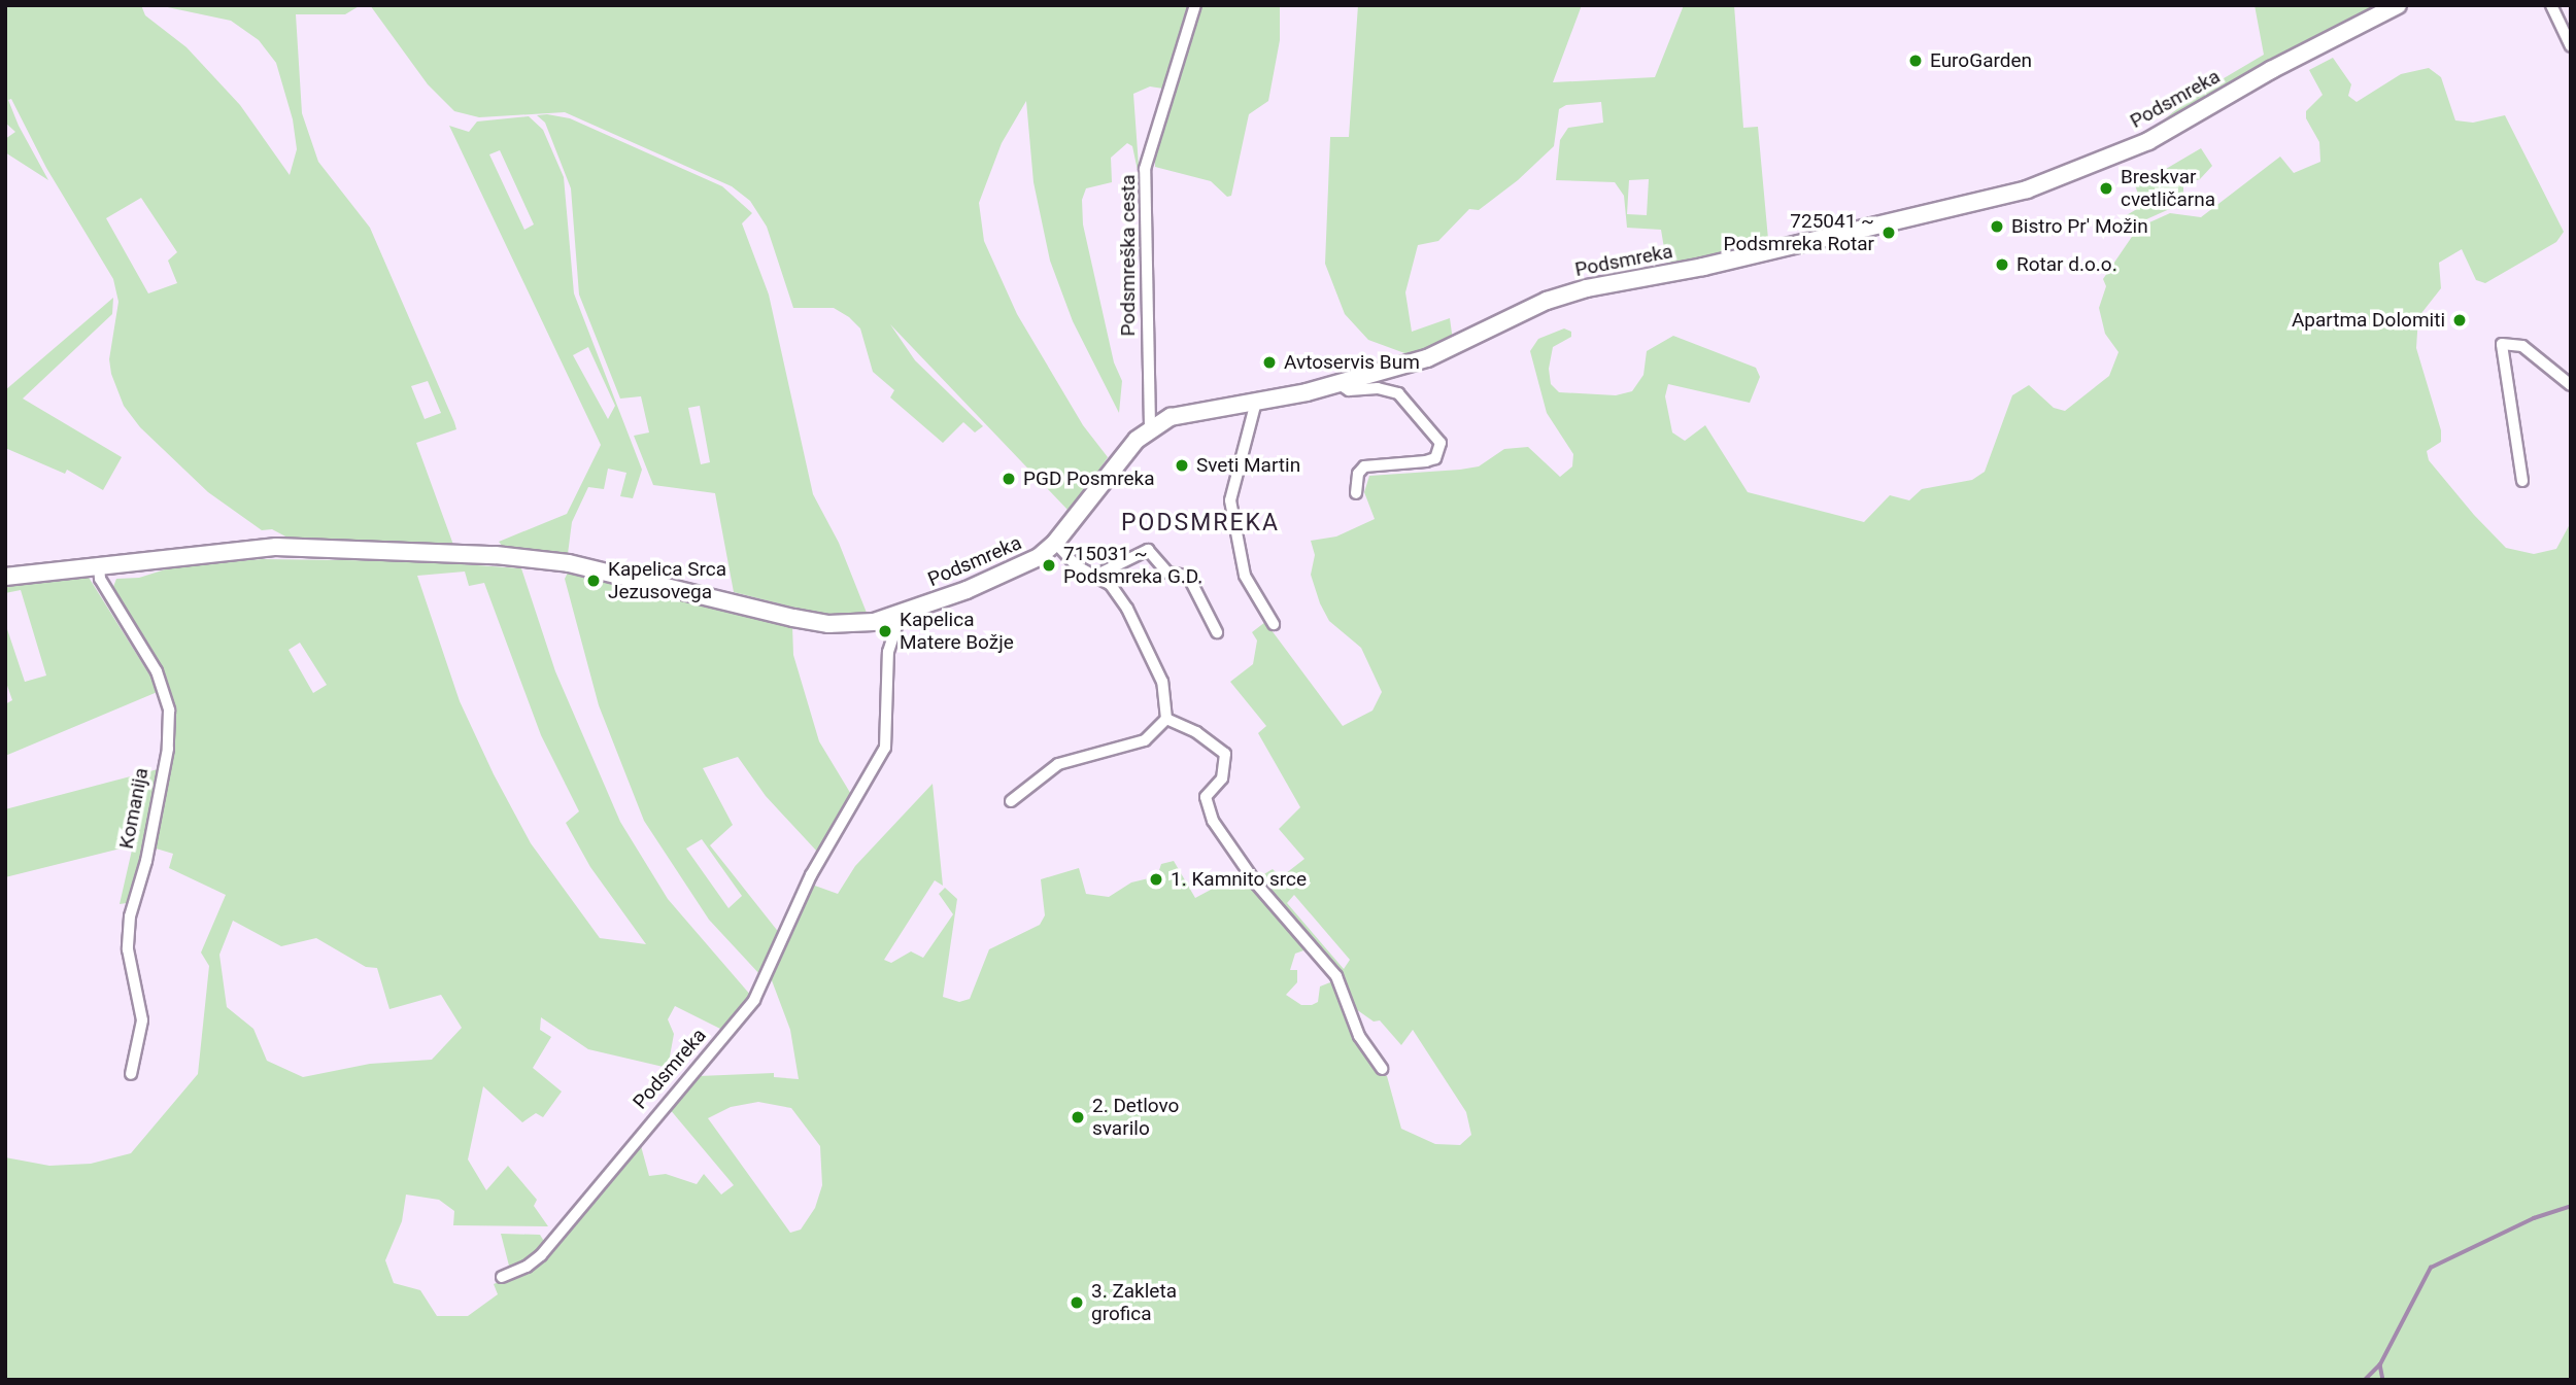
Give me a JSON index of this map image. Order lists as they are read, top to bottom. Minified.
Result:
{"streets":{"street":["Podsmreka","Podsmreška cesta","Komanija"]},"crossings":[["Podsmreka","Podsmreška cesta"],["Podsmreka","Komanija"]],"districts":["PODSMREKA"],"places":["EuroGarden","Breskvar cvetličarna","Bistro Pr' Možin","725041 ~ Podsmreka Rotar","Rotar d.o.o.","Apartma Dolomiti","Avtoservis Bum","Sveti Martin","PGD Posmreka","715031 ~ Podsmreka G.D.","Kapelica Srca Jezusovega","Kapelica Matere Božje","1. Kamnito srce","2. Detlovo svarilo","3. Zakleta grofica"]}
